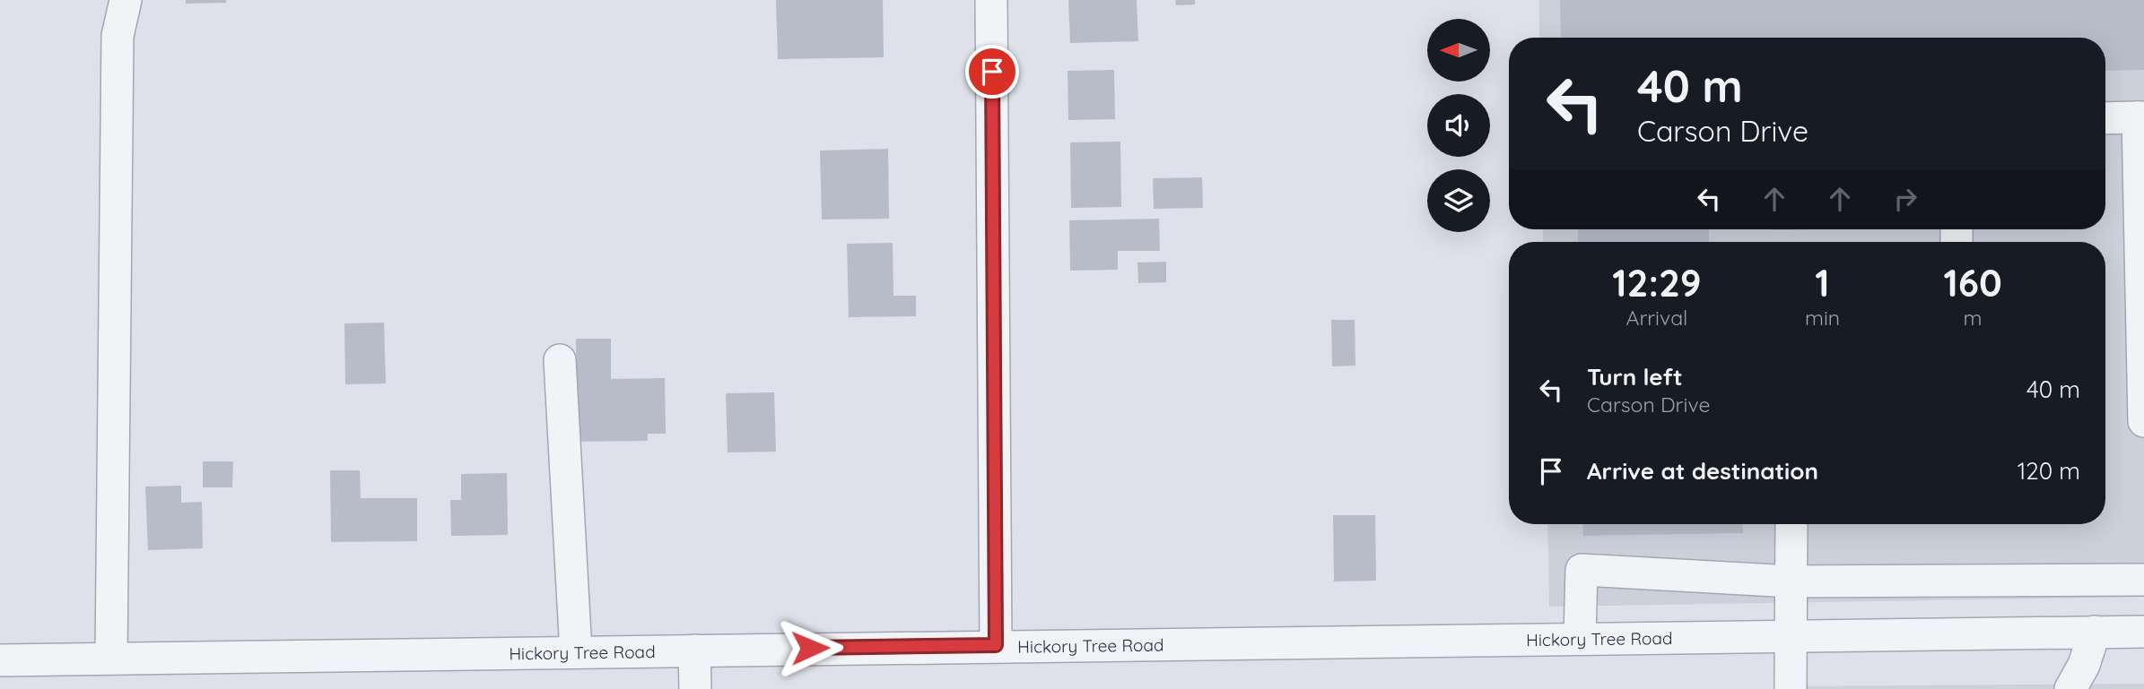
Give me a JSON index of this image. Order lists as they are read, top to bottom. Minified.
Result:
{"streets":{"street":["Hickory Tree Road"]},"north":"left","page":{"turn":["40 m","Carson Drive"],"eta":["12:29","Arrival","1","min","160","m"],"list":[{"name":"Turn left","note":"Carson Drive","value":"40 m"},{"name":"Arrive at destination","value":"120 m"}]}}
